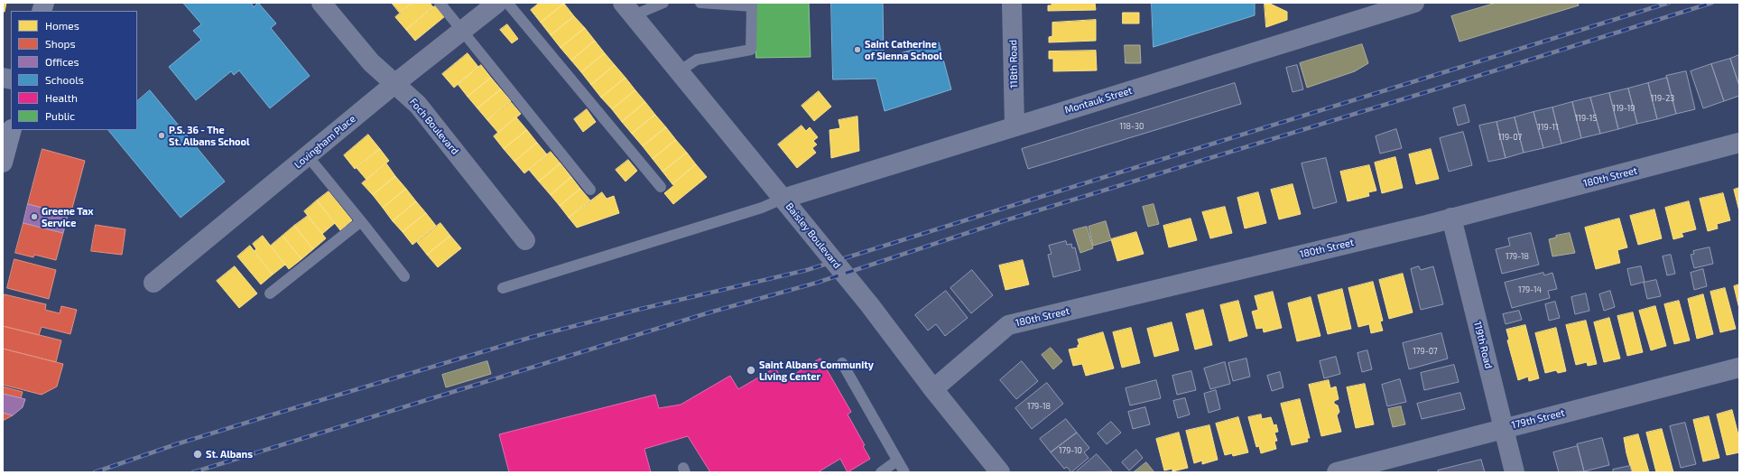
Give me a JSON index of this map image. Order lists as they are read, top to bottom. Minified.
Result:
{"streets":{"street":["118th Road","Montauk Street","Foch Boulevard","Lovingham Place","180th Street","Baisley Boulevard","119th Road","179th Street"]},"crossings":[["118th Road","Montauk Street"],["Montauk Street","Baisley Boulevard"],["Foch Boulevard","Lovingham Place"],["180th Street","Baisley Boulevard"],["180th Street","119th Road"],["119th Road","179th Street"]],"places":["Saint Catherine of Sienna School","P.S. 36 - The St. Albans School","Greene Tax Service","Saint Albans Community Living Center","St. Albans"],"house_numbers":["119-23","119-19","119-15","118-30","119-11","119-07","179-18","179-14","179-07","179-18","179-10"],"legend":["Homes","Shops","Offices","Schools","Health","Public"]}
